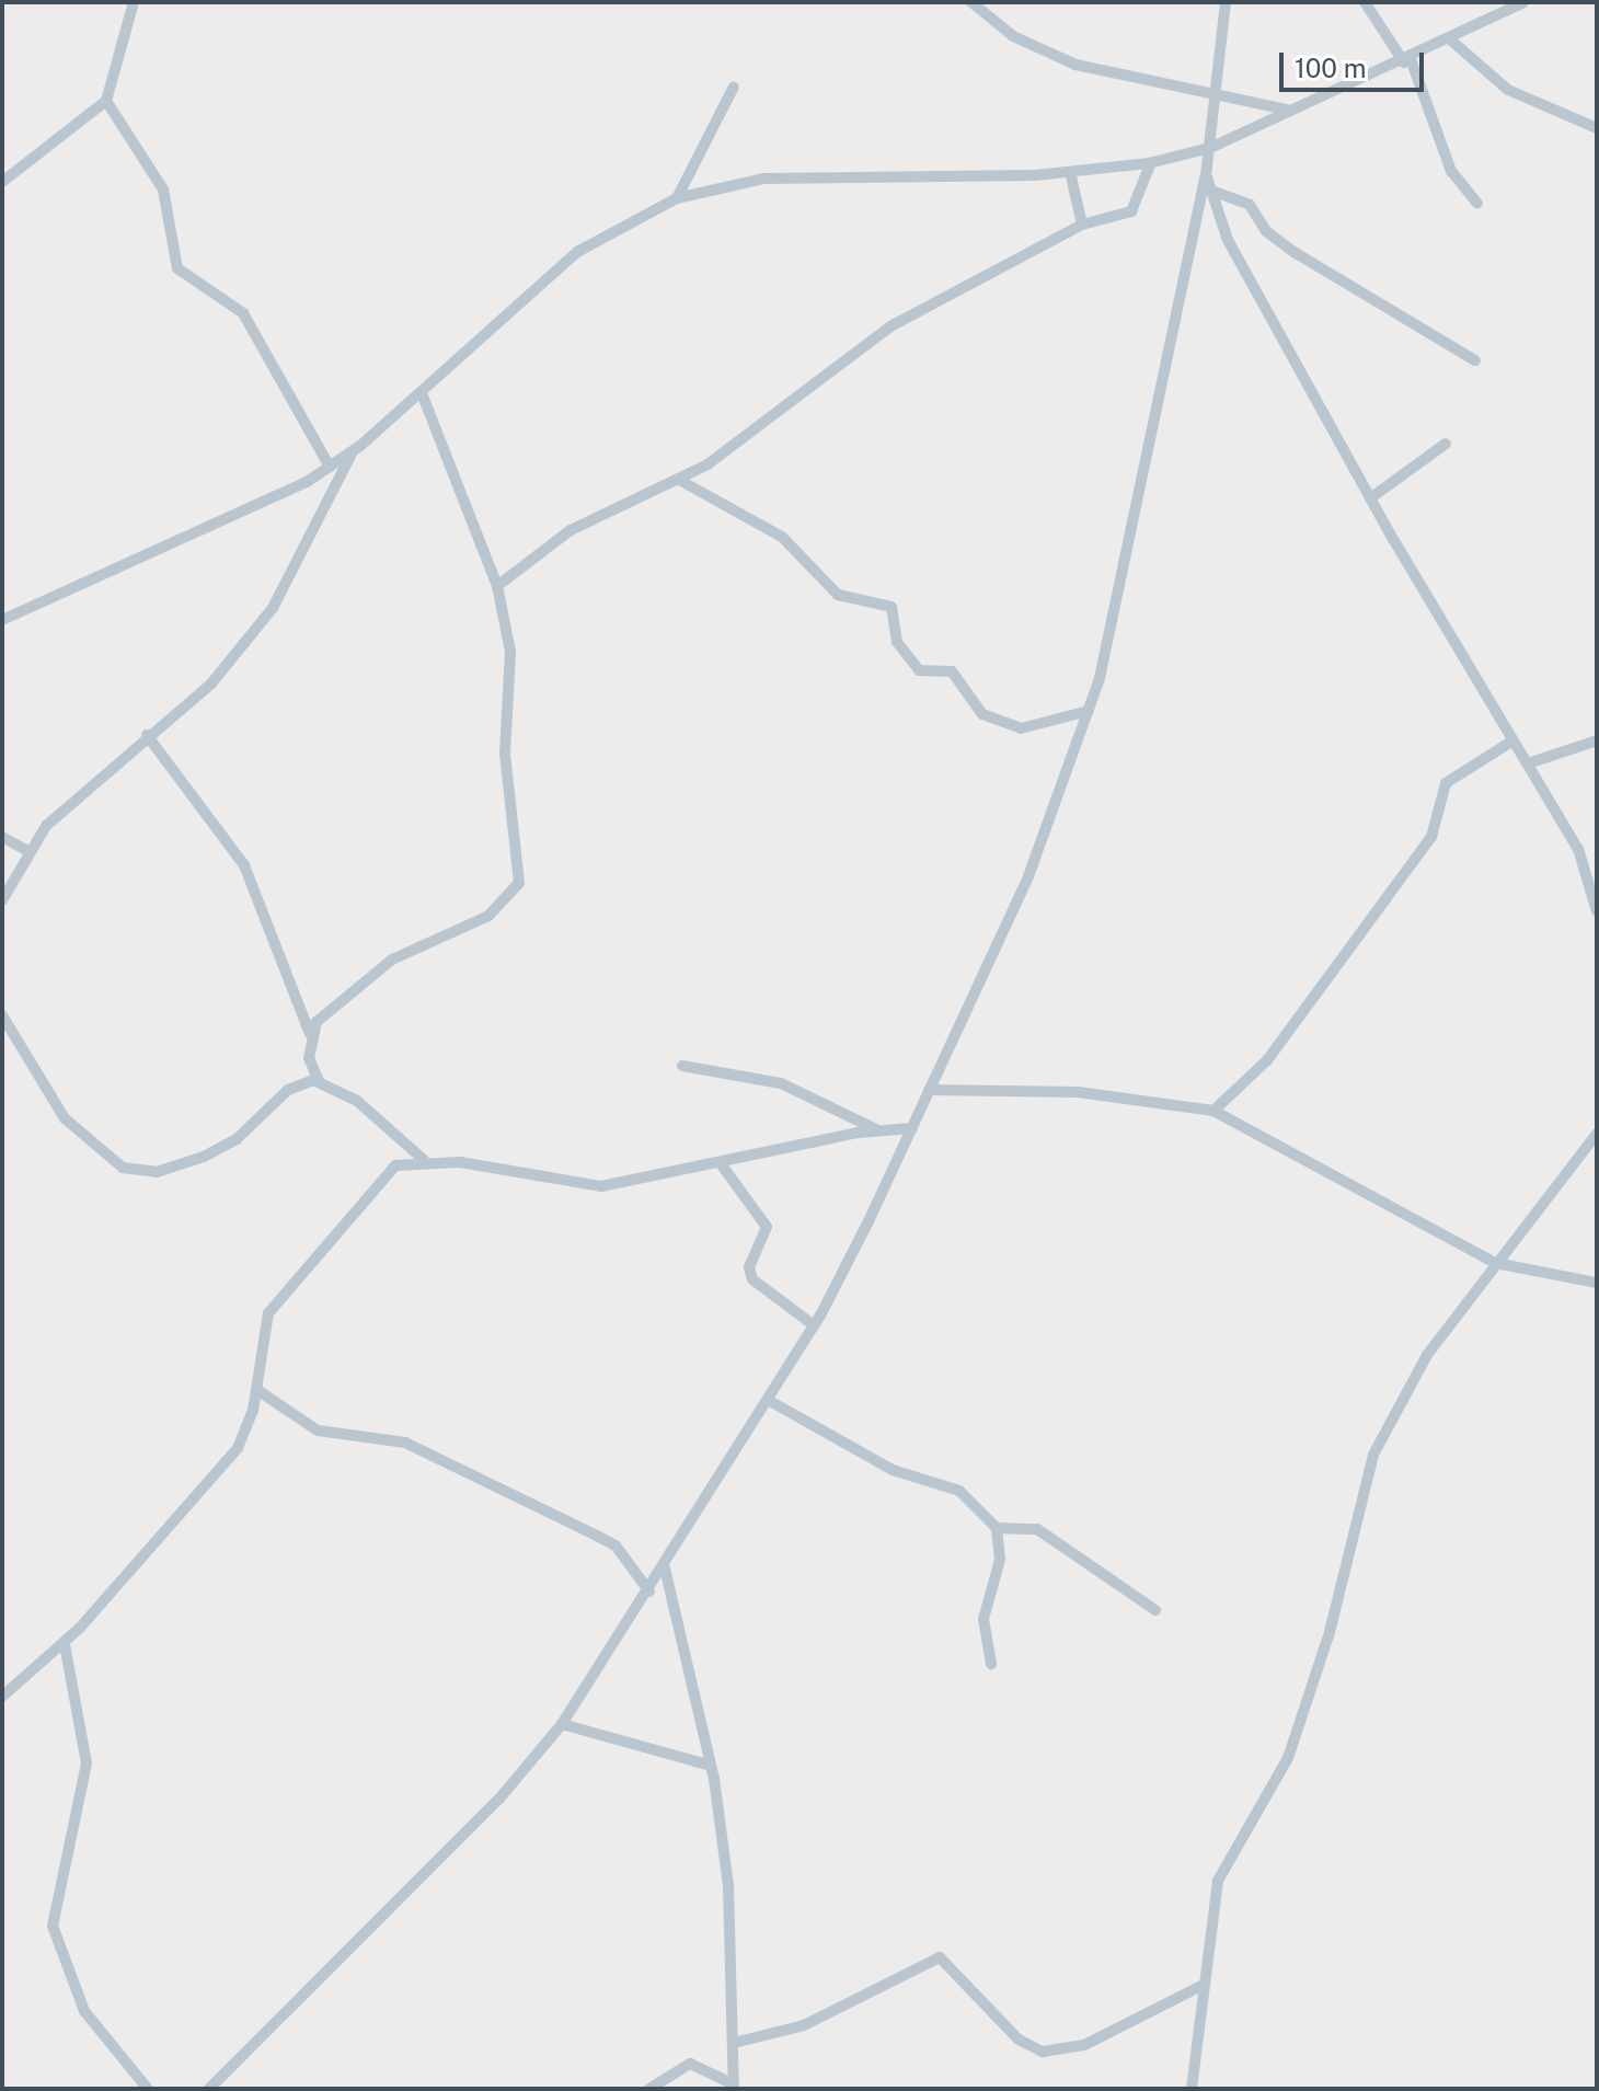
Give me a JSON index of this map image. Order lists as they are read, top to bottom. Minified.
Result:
{"scale_bar":"100 m"}
